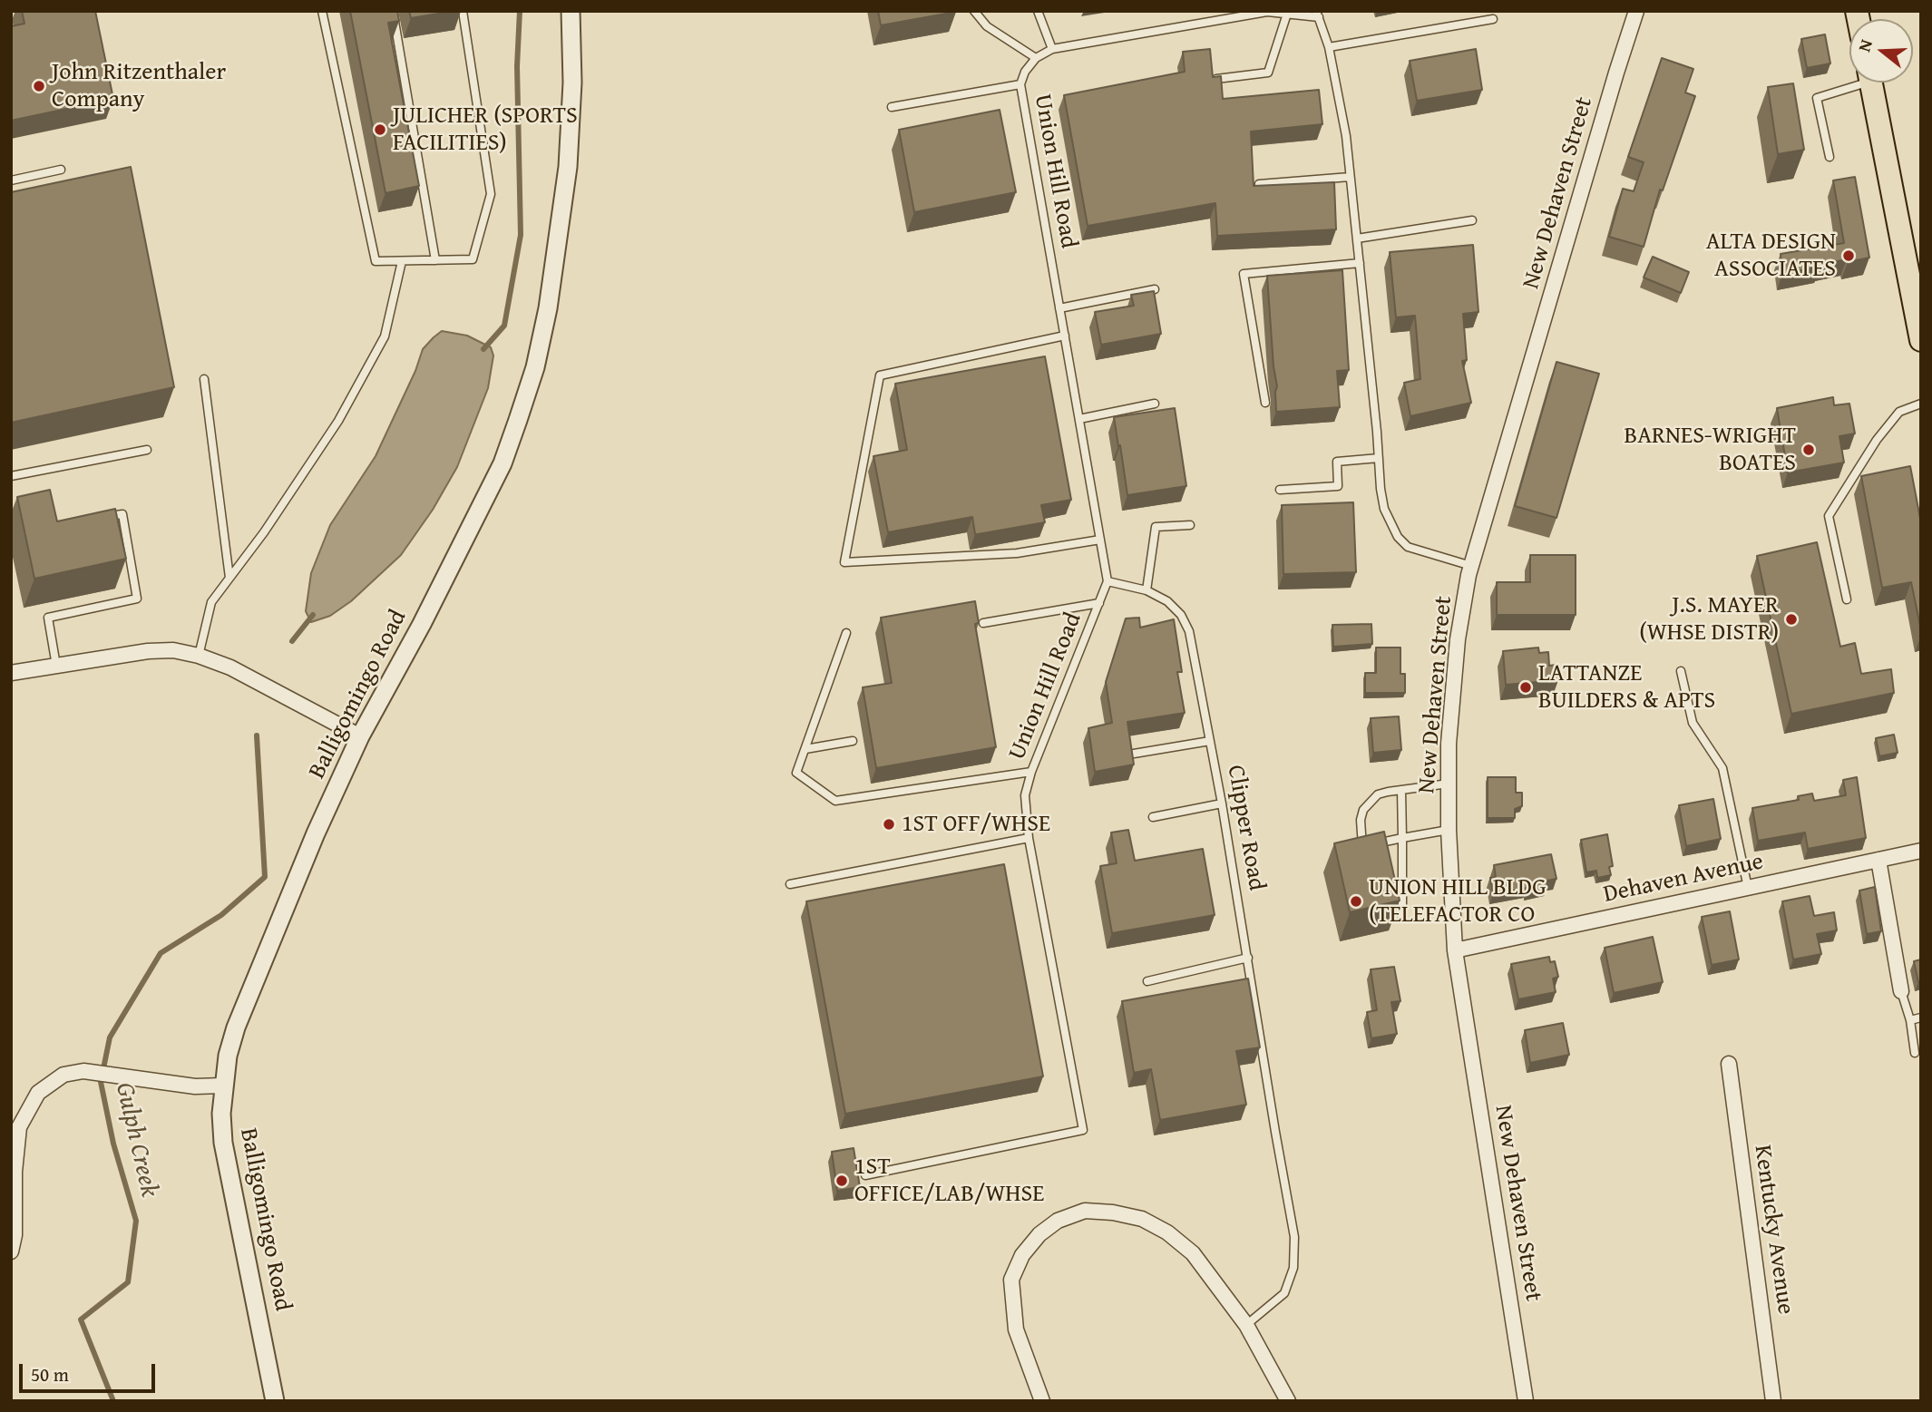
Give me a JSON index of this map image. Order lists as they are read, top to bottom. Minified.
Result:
{"streets":{"street":["New Dehaven Street","Balligomingo Road","Dehaven Avenue","Kentucky Avenue"],"lane":["Union Hill Road","Clipper Road"]},"crossings":[["Union Hill Road","Clipper Road"],["New Dehaven Street","Dehaven Avenue"]],"water":["Gulph Creek"],"places":["John Ritzenthaler Company","JULICHER (SPORTS FACILITIES)","ALTA DESIGN ASSOCIATES","BARNES-WRIGHT BOATES","J.S. MAYER (WHSE DISTR)","LATTANZE BUILDERS & APTS","1ST OFF/WHSE","UNION HILL BLDG (TELEFACTOR CO","1ST OFFICE/LAB/WHSE"],"scale_bar":"50 m","north":"left"}
